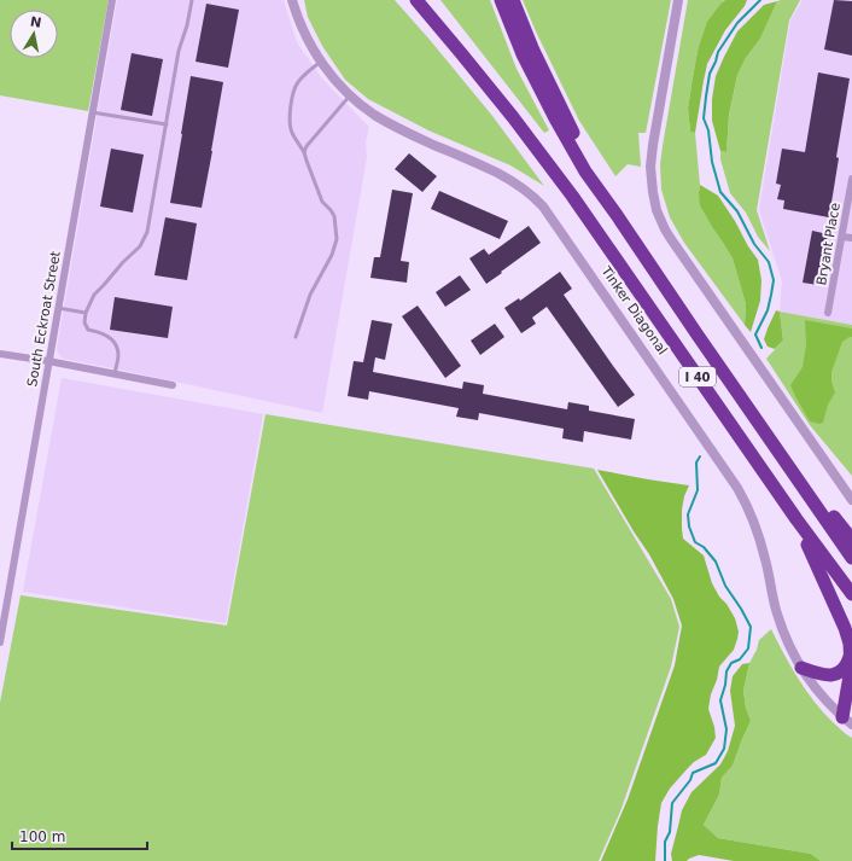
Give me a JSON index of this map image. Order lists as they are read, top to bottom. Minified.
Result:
{"streets":{"highway":["Tinker Diagonal","I 40"],"street":["Bryant Place","South Eckroat Street"]},"scale_bar":"100 m","north":"top"}
